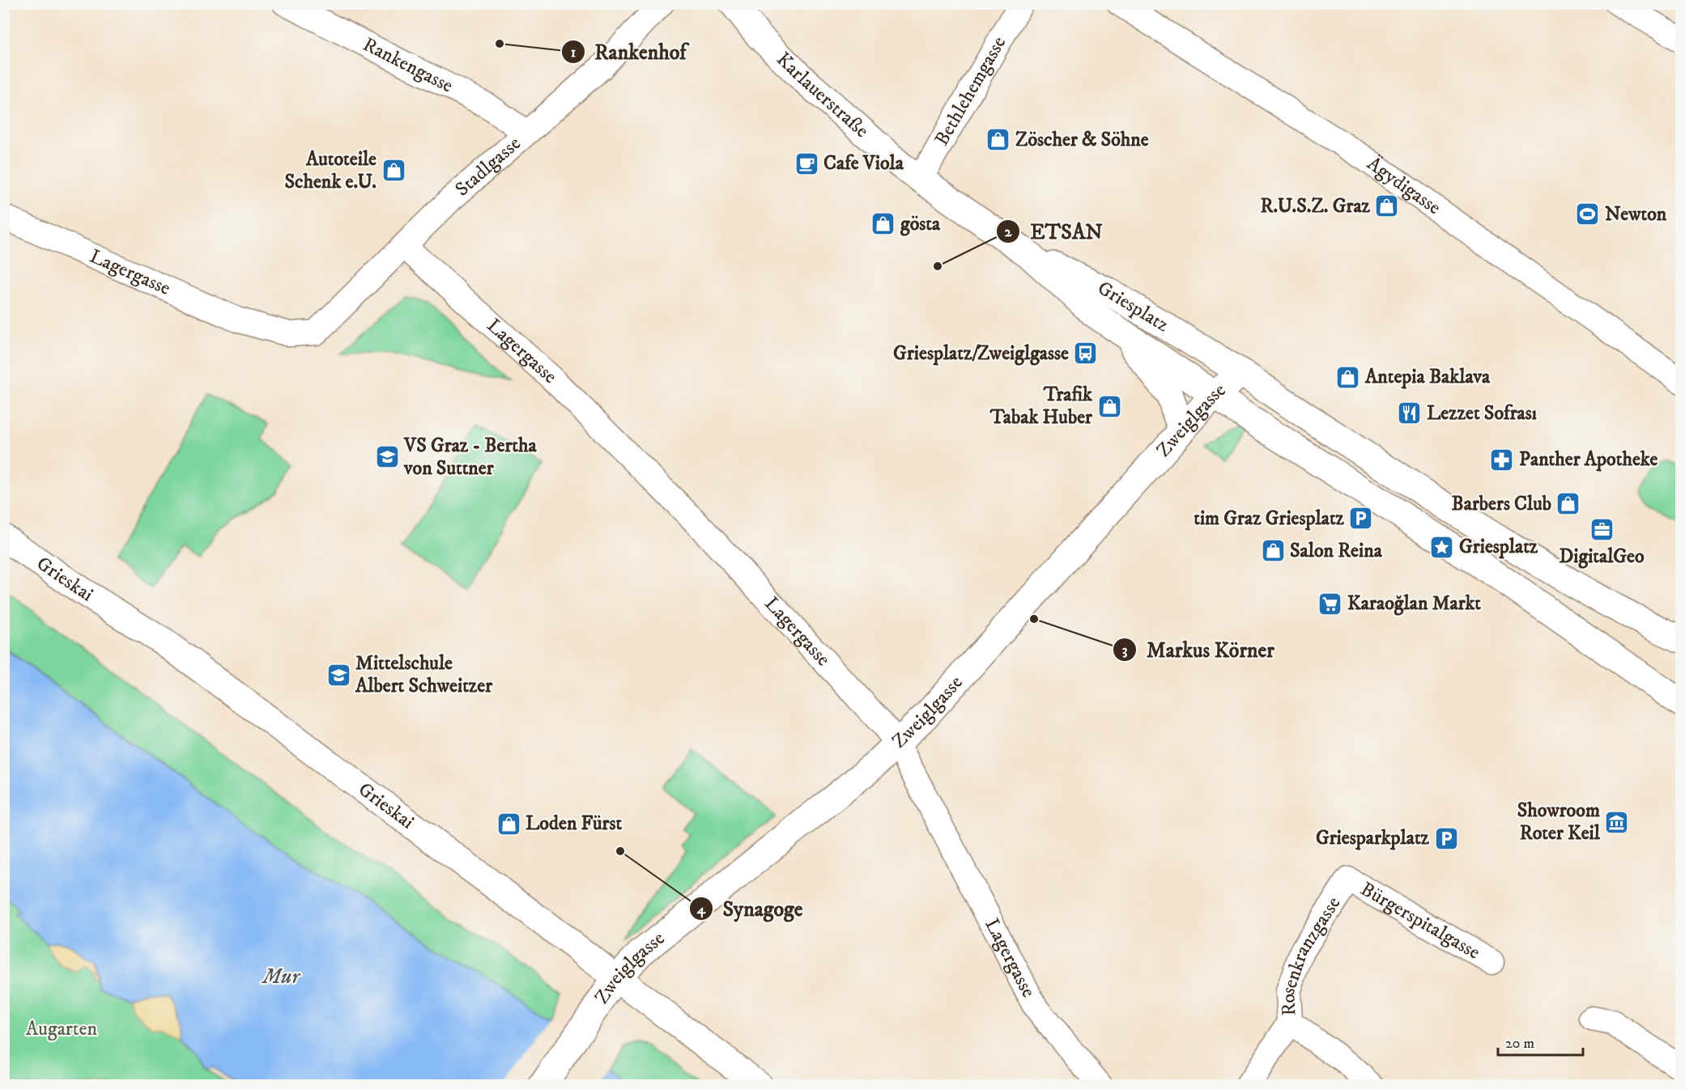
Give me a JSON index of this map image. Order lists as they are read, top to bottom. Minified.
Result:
{"streets":{"main road":["Karlauerstraße","Griesplatz","Zweiglgasse","Grieskai"],"street":["Rankengasse","Bethlehemgasse","Stadlgasse","Ägydigasse","Lagergasse","Bürgerspitalgasse","Rosenkranzgasse"]},"crossings":[["Rankengasse","Stadlgasse"],["Bethlehemgasse","Karlauerstraße"],["Bethlehemgasse","Griesplatz"],["Karlauerstraße","Griesplatz"],["Stadlgasse","Lagergasse"],["Lagergasse","Zweiglgasse"],["Griesplatz","Zweiglgasse"],["Zweiglgasse","Grieskai"],["Bürgerspitalgasse","Rosenkranzgasse"]],"water":["Mur"],"parks":["Augarten"],"places":{"other":["Rankenhof","ETSAN","Markus Körner","Synagoge"],"shop":["Zöscher & Söhne","Autoteile Schenk e.U.","R.U.S.Z. Graz","gösta","Antepia Baklava","Trafik Tabak Huber","Barbers Club","Salon Reina","Loden Fürst"],"cafe":["Cafe Viola"],"sports":["Newton"],"bus stop":["Griesplatz/Zweiglgasse"],"restaurant":["Lezzet Sofrası"],"school or university":["VS Graz - Bertha von Suttner","Mittelschule Albert Schweitzer"],"pharmacy":["Panther Apotheke"],"parking":["tim Graz Griesplatz","Griesparkplatz"],"office":["DigitalGeo"],"place":["Griesplatz"],"supermarket":["Karaoğlan Markt"],"museum":["Showroom Roter Keil"]},"scale_bar":"20 m"}
